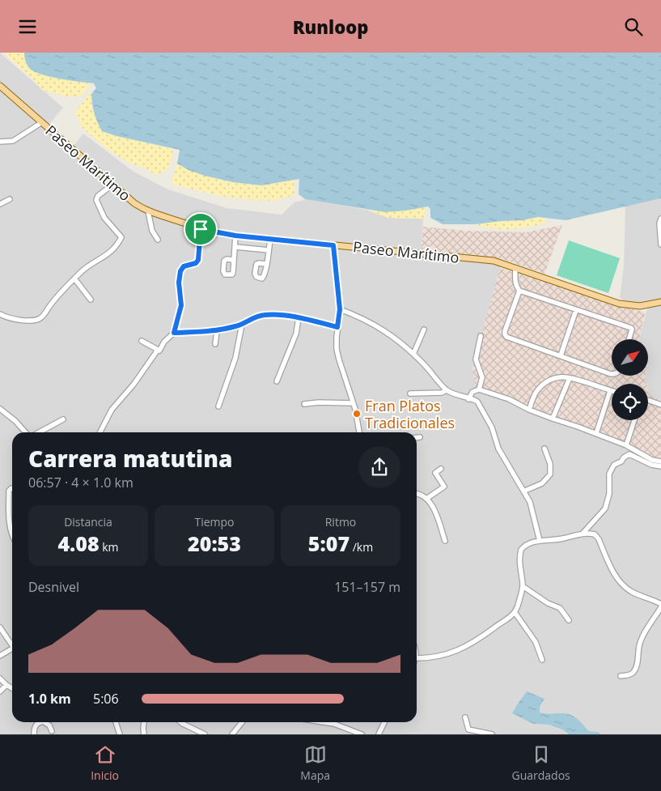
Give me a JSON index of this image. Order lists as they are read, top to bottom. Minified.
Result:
{"streets":{"main road":["Paseo Marítimo"]},"places":["Fran Platos Tradicionales"],"north":"top right","page":{"header":"Runloop","heading":["Carrera matutina","06:57 · 4 × 1.0 km"],"stats":[["Distancia","4.08 km"],["Tiempo","20:53"],["Ritmo","5:07 /km"]],"chart":["Desnivel","151–157 m"],"list":[{"name":"1.0 km","note":"5:06"}],"tabs":["Inicio","Mapa","Guardados"]}}
